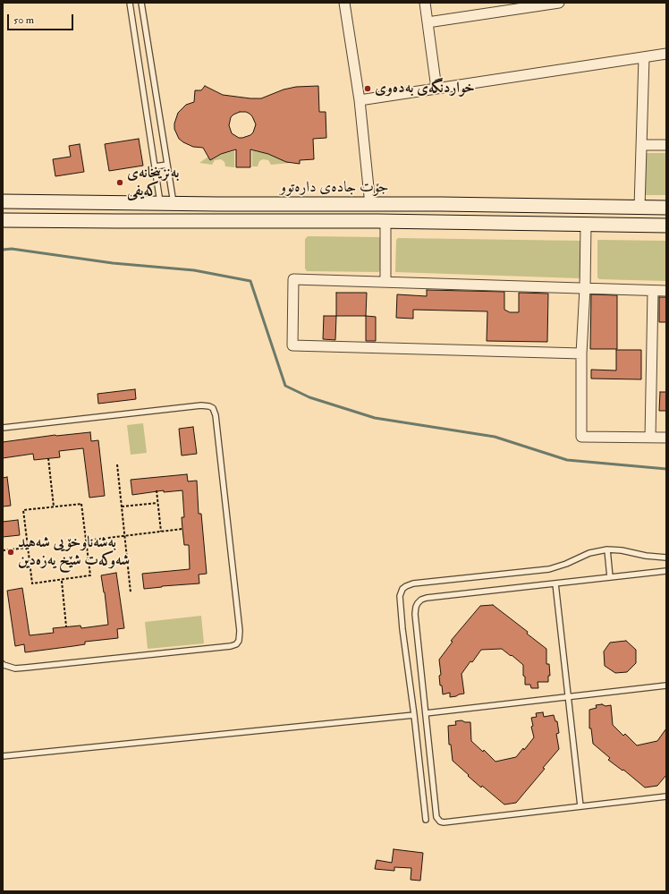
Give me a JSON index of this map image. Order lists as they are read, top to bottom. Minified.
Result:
{"streets":{"main road":["جۆت جادەی دارەتوو"]},"places":["خواردنگەی بەدەوی","بەنزینخانەی کەیفی","بەشەناوخۆیی شەهید شەوکەت شێخ یەزەدین"],"scale_bar":"50 m"}
